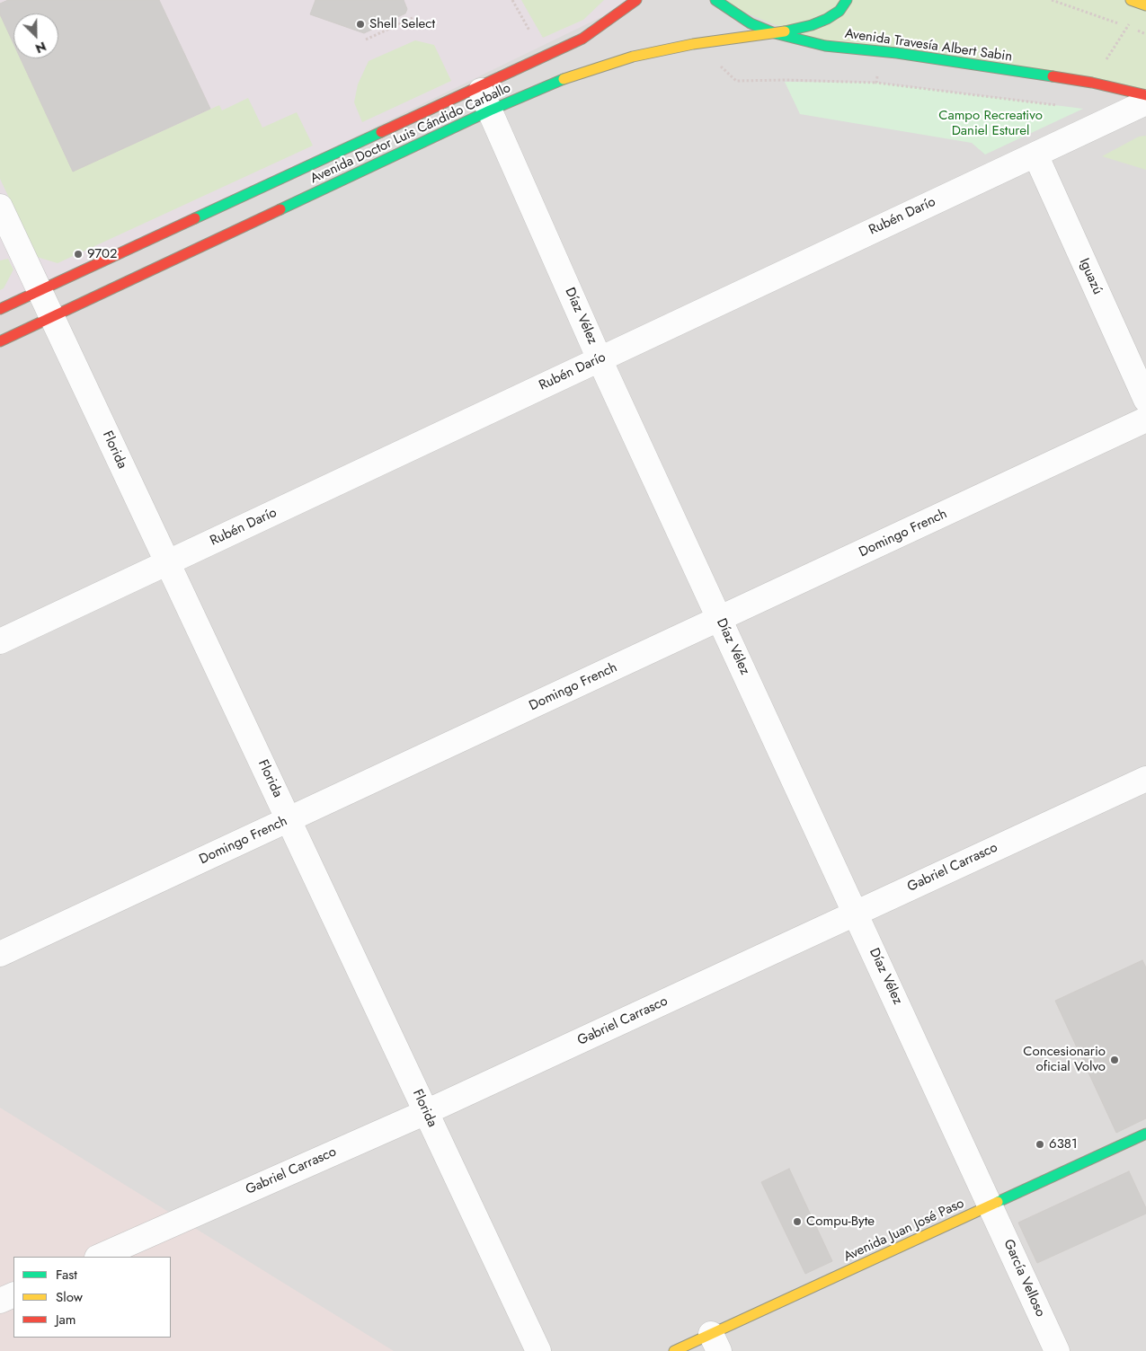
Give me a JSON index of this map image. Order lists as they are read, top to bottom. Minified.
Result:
{"streets":{"main road":["Avenida Travesía Albert Sabin","Avenida Doctor Luis Cándido Carballo","Avenida Juan José Paso"],"street":["Rubén Darío","Iguazú","Díaz Vélez","Florida","Domingo French","Gabriel Carrasco","García Velloso"]},"crossings":[["Avenida Travesía Albert Sabin","Avenida Doctor Luis Cándido Carballo"],["Avenida Doctor Luis Cándido Carballo","Díaz Vélez"],["Avenida Doctor Luis Cándido Carballo","Florida"],["Rubén Darío","Iguazú"],["Rubén Darío","Díaz Vélez"],["Rubén Darío","Florida"],["Díaz Vélez","Domingo French"],["Díaz Vélez","Gabriel Carrasco"],["Díaz Vélez","Avenida Juan José Paso"],["Díaz Vélez","García Velloso"],["Florida","Domingo French"],["Florida","Gabriel Carrasco"],["Avenida Juan José Paso","García Velloso"]],"parks":["Campo Recreativo Daniel Esturel"],"places":["Shell Select","9702","Concesionario oficial Volvo","6381","Compu-Byte"],"legend":["Fast","Slow","Jam"],"north":"bottom right"}
